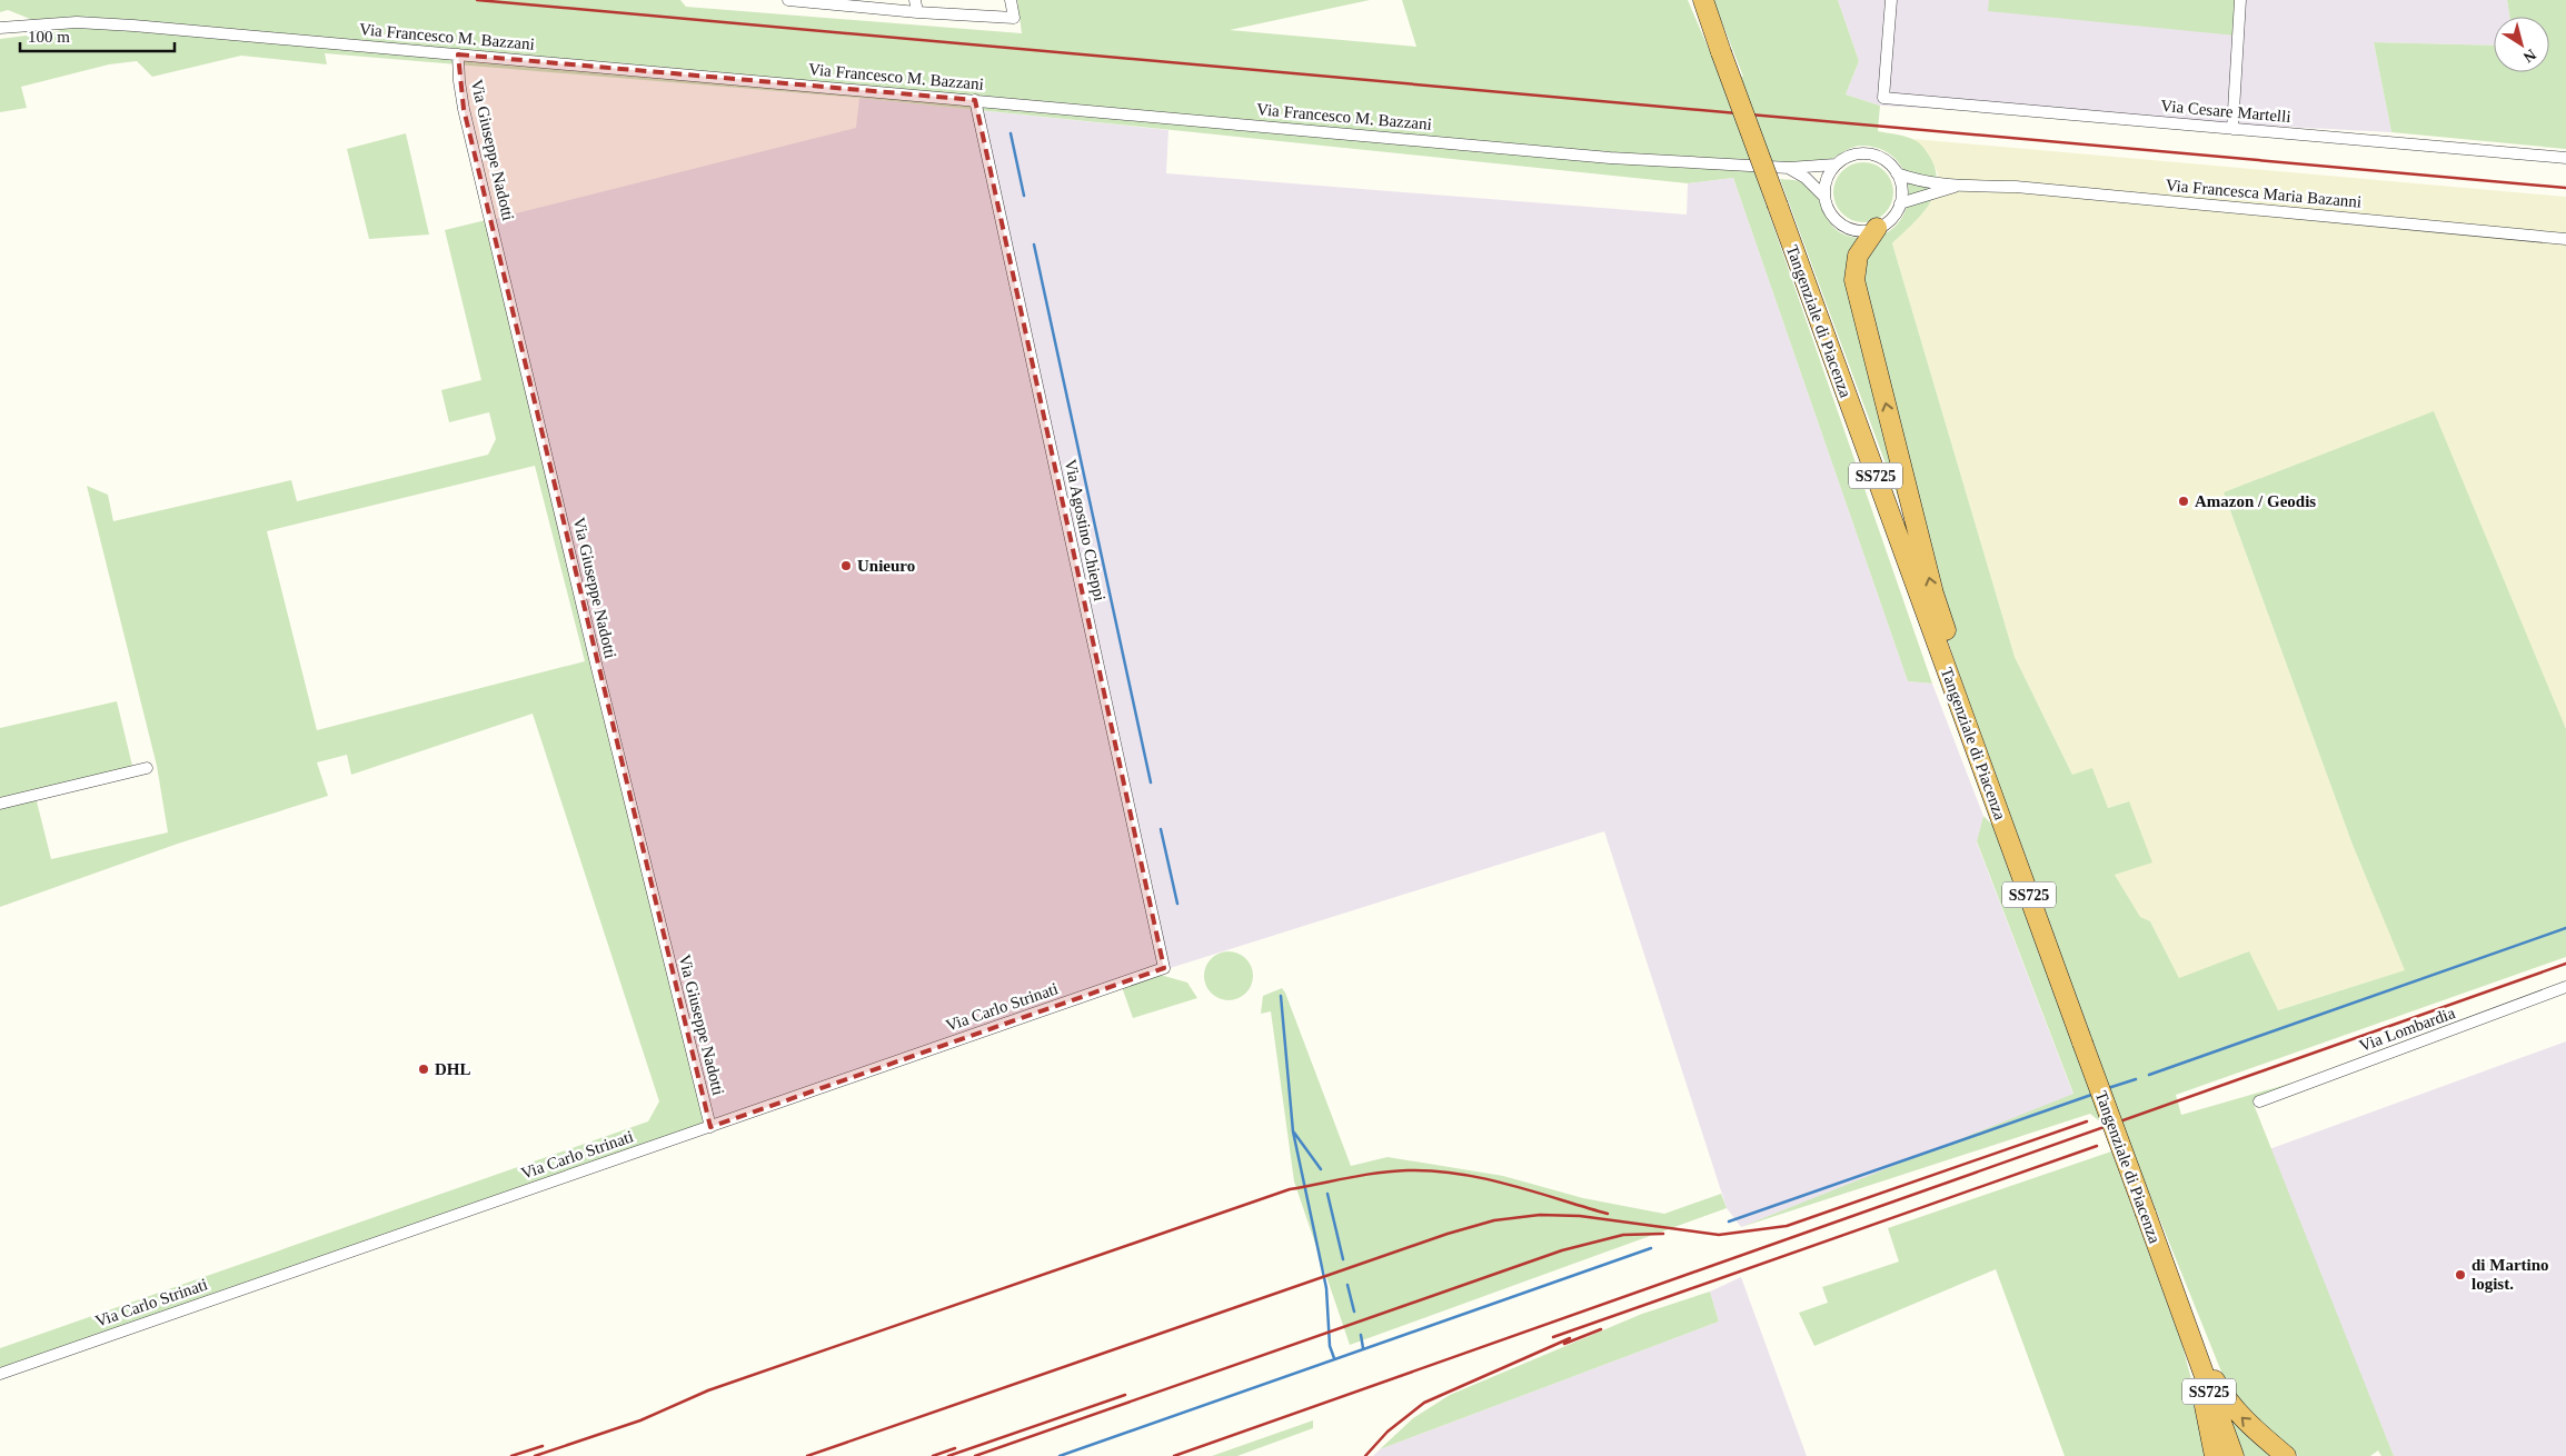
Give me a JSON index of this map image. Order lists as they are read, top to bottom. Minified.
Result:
{"streets":{"highway":["Tangenziale di Piacenza","SS725"],"street":["Via Francesco M. Bazzani","Via Cesare Martelli","Via Giuseppe Nadotti","Via Francesca Maria Bazanni","Via Agostino Chieppi","Via Carlo Strinati","Via Lombardia"]},"crossings":[["Via Francesco M. Bazzani","Via Giuseppe Nadotti"],["Via Francesco M. Bazzani","Via Agostino Chieppi"],["Via Giuseppe Nadotti","Via Carlo Strinati"],["Via Agostino Chieppi","Via Carlo Strinati"]],"places":["Amazon / Geodis","Unieuro","DHL","di Martino logist."],"scale_bar":"100 m","north":"bottom right"}
